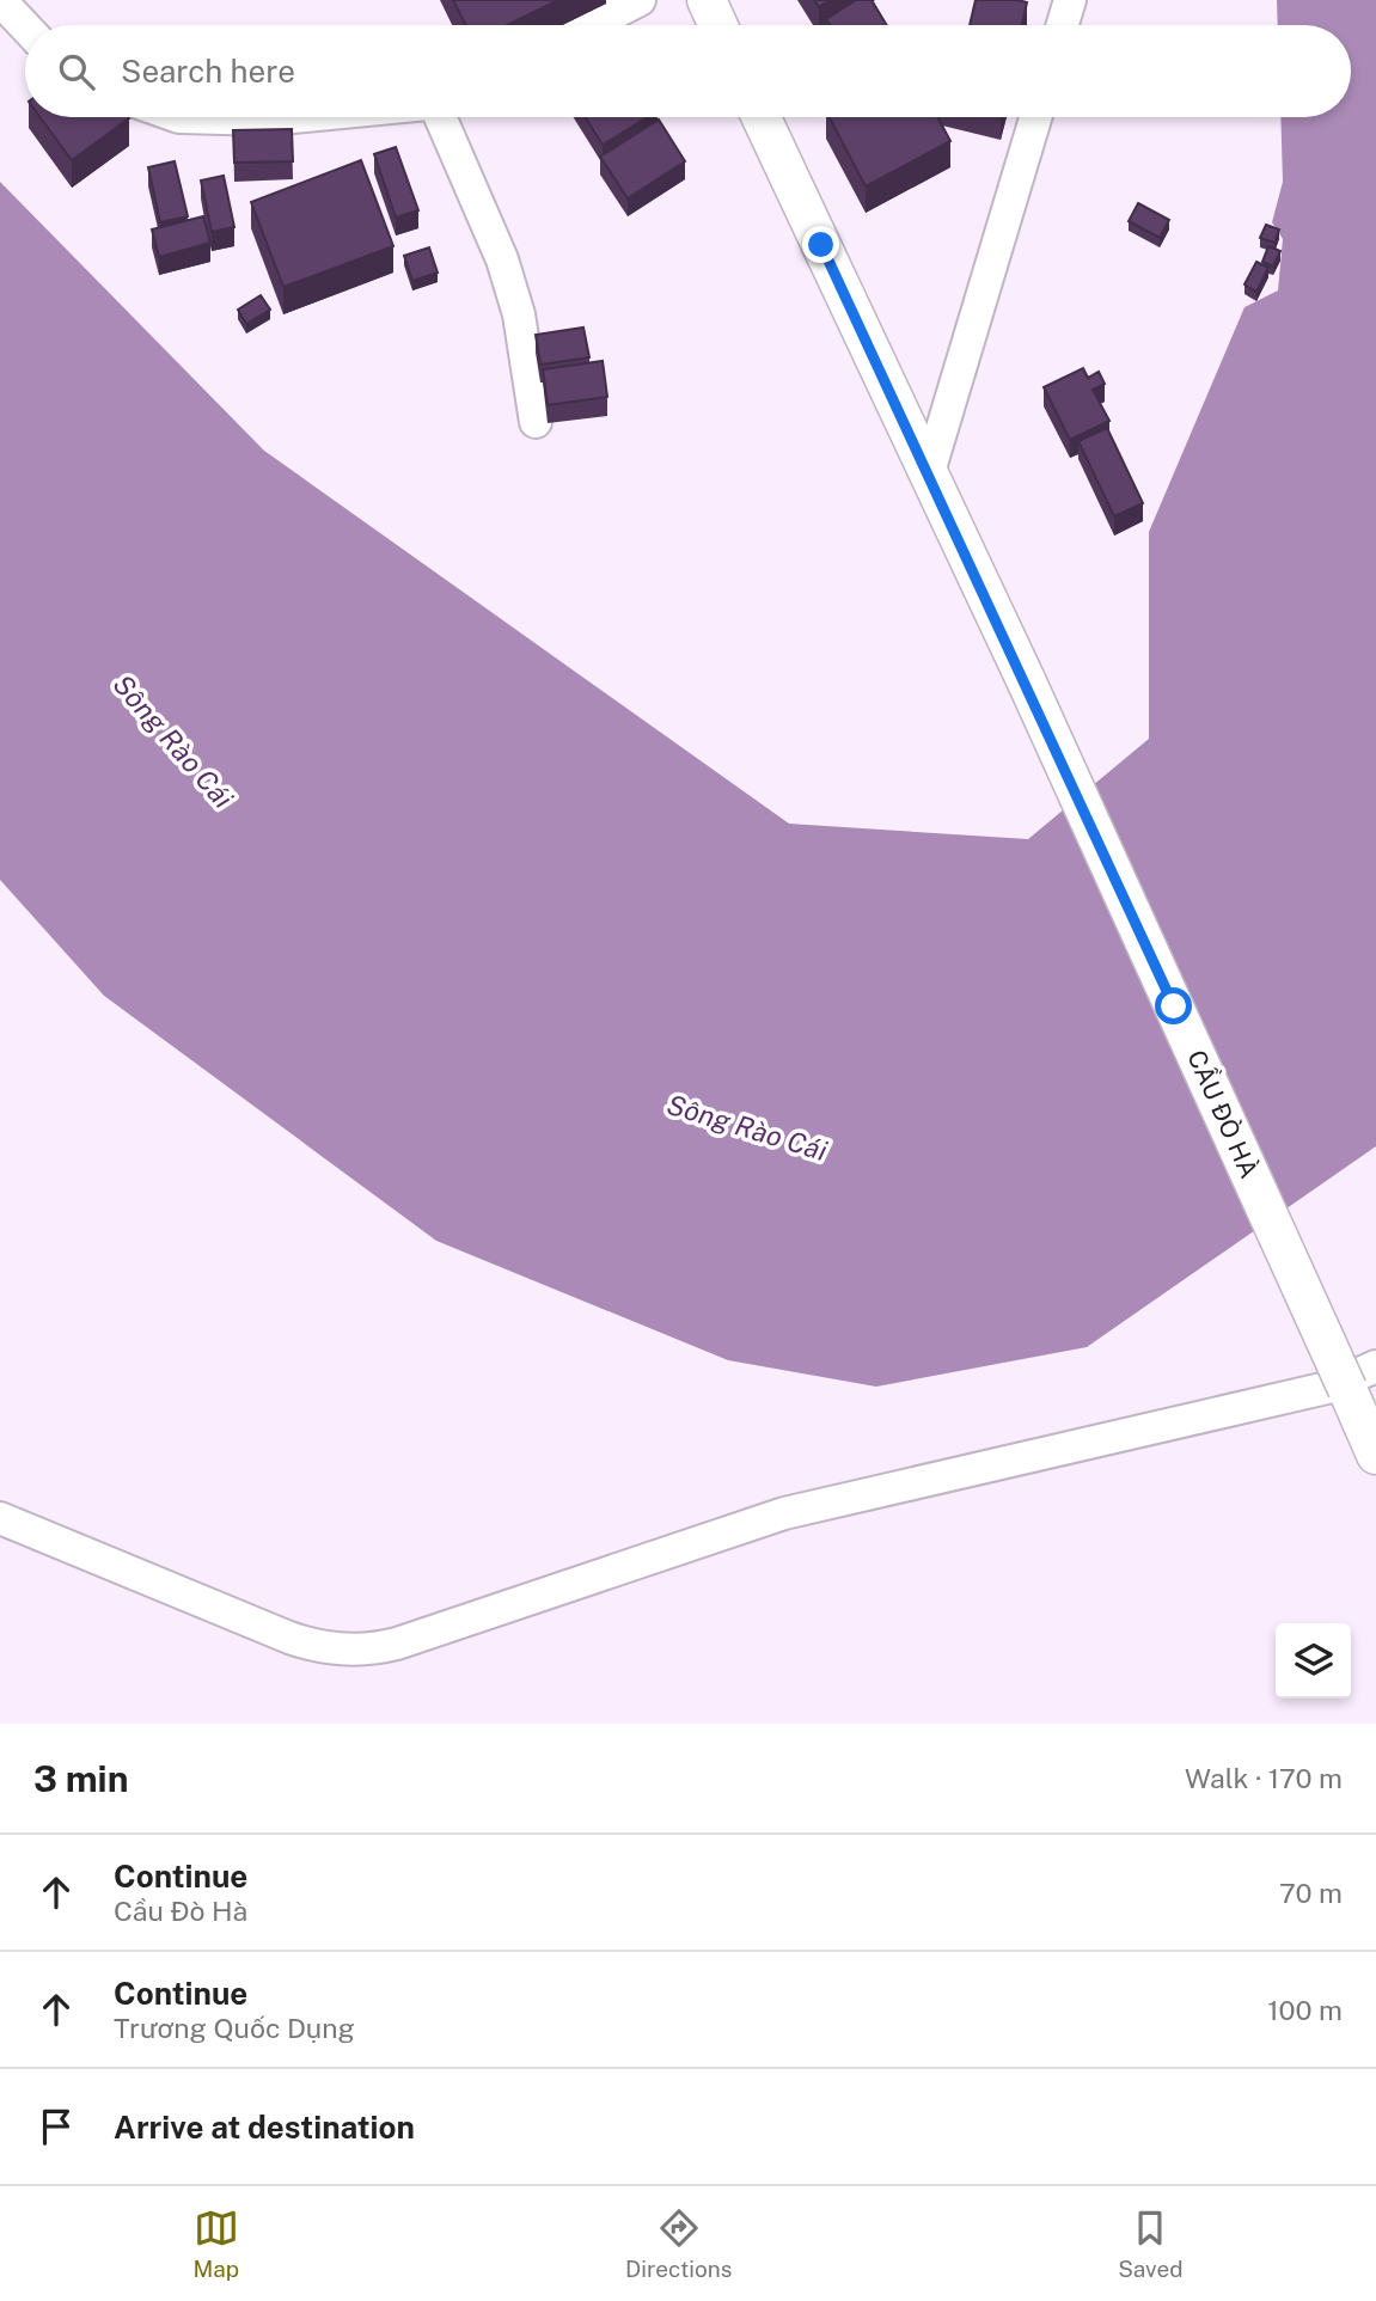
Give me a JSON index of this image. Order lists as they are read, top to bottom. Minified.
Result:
{"streets":{"street":["CẦU ĐÒ HÀ"]},"water":["Sông Rào Cái"],"page":{"search":"Search here","heading":["3 min","Walk · 170 m"],"list":[["Continue","Cầu Đò Hà","70 m"],["Continue","Trương Quốc Dụng","100 m"],"Arrive at destination"],"nav":["Map","Directions","Saved"]}}
